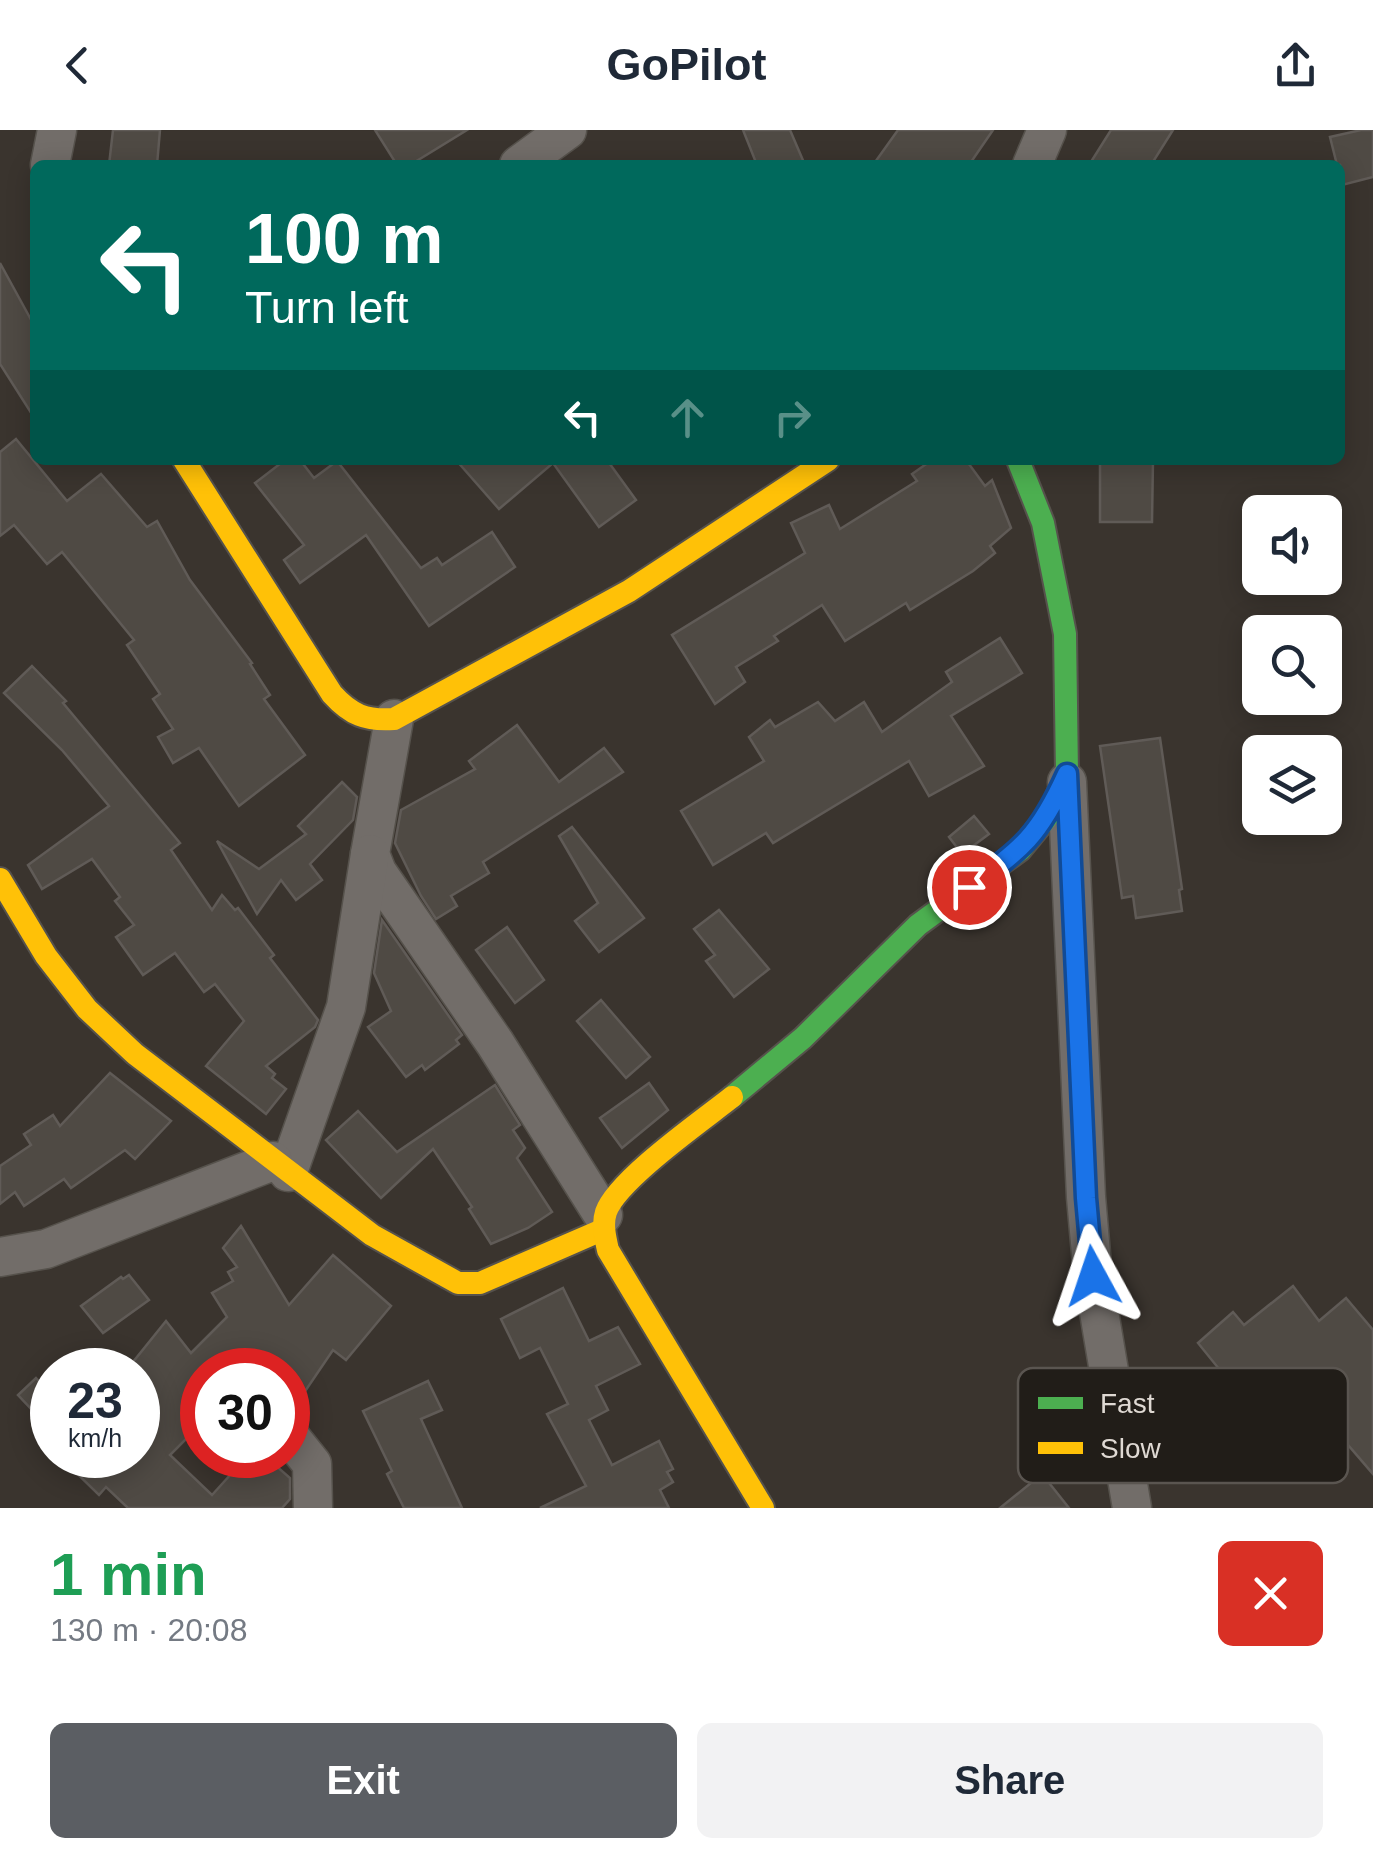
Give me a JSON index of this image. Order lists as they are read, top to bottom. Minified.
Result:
{"legend":["Fast","Slow"],"page":{"header":"GoPilot","turn":["100 m","Turn left"],"speed":"23 km/h","limit":"30","heading":["1 min","130 m · 20:08"],"buttons":["Exit","Share"]}}
